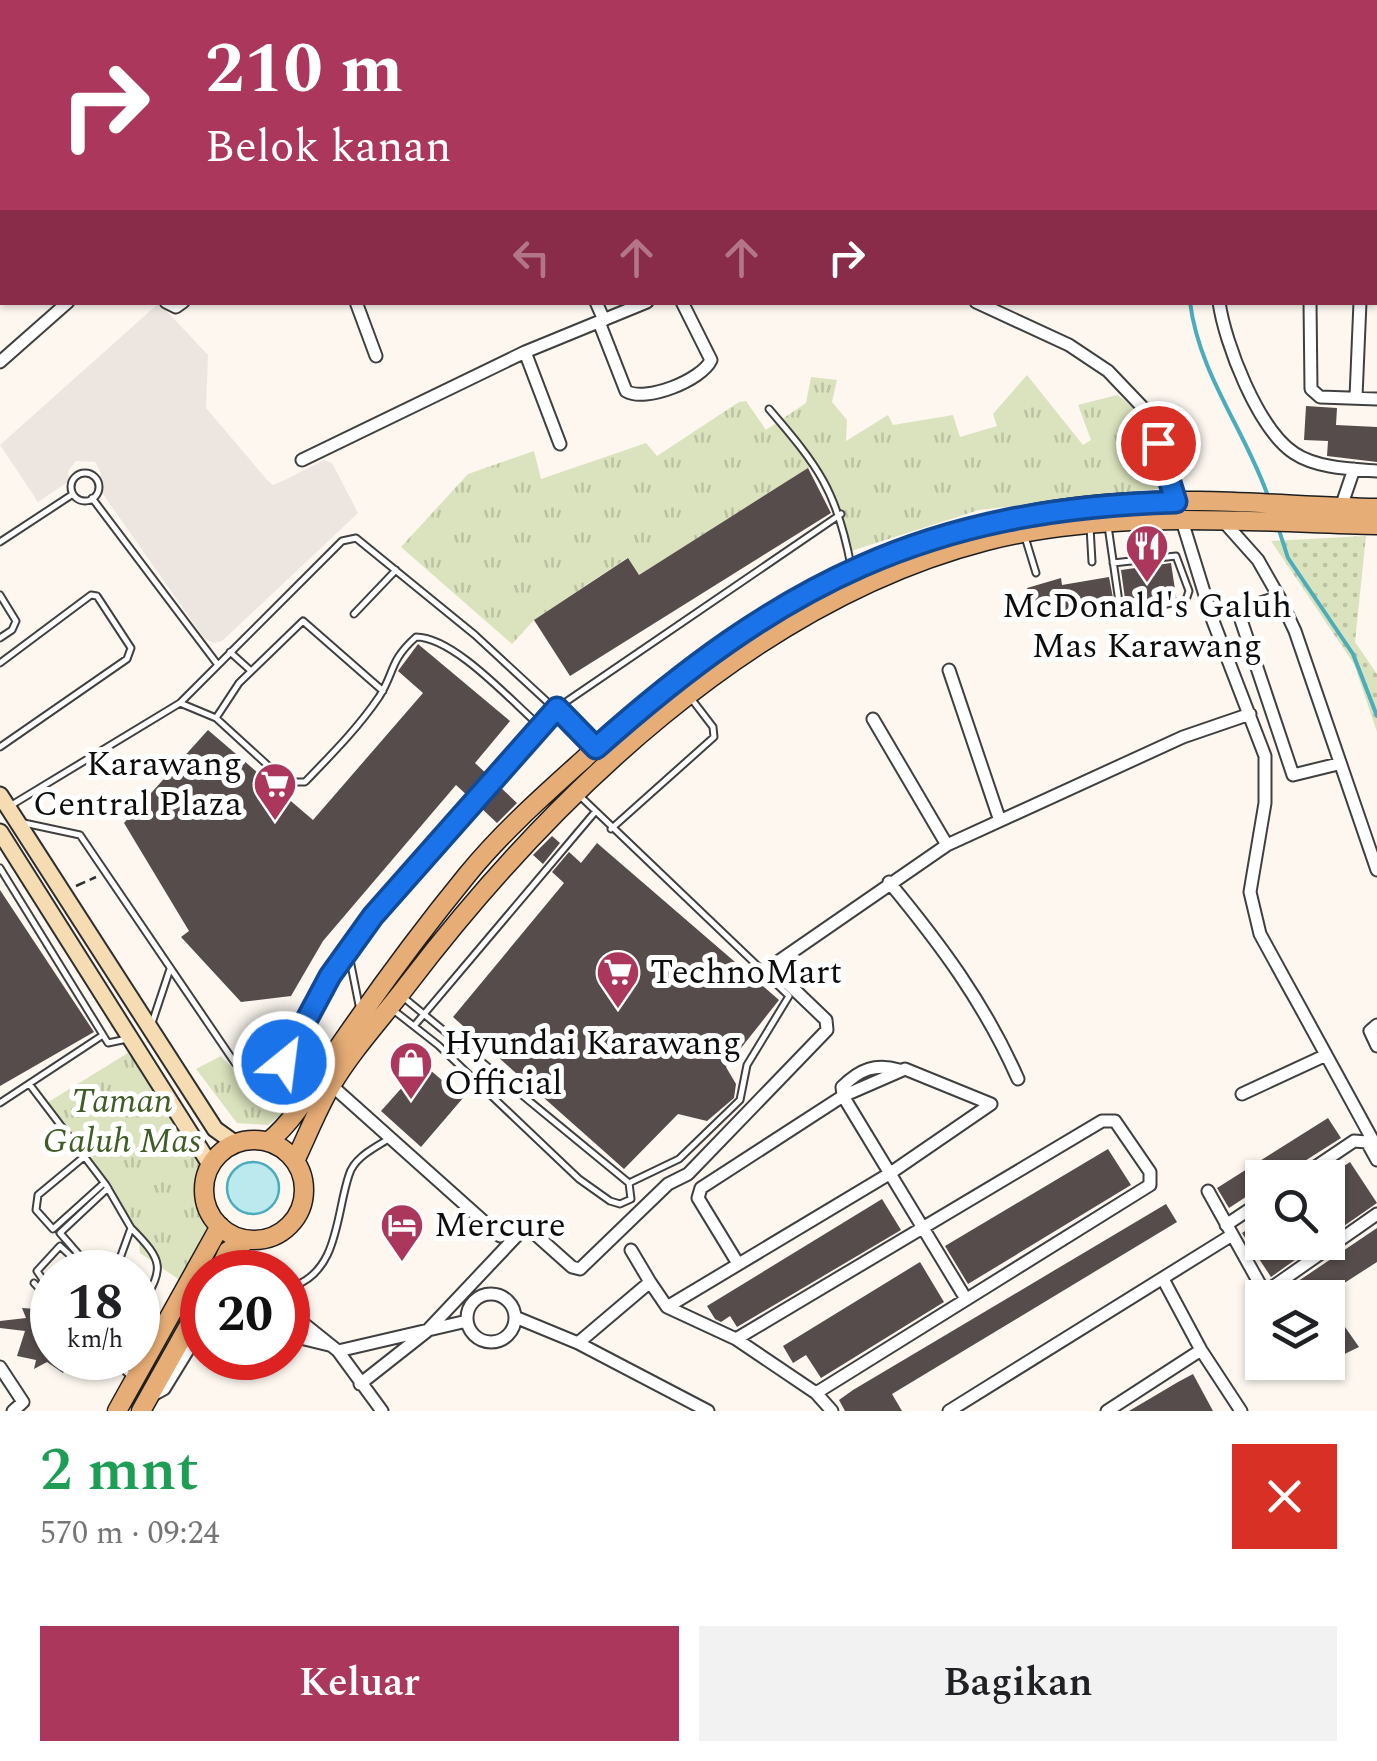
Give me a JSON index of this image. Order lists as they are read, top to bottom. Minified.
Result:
{"parks":["Taman Galuh Mas"],"places":{"restaurant":["McDonald's Galuh Mas Karawang"],"supermarket":["Karawang Central Plaza","TechnoMart"],"shop":["Hyundai Karawang Official"],"hotel":["Mercure"]},"page":{"turn":["210 m","Belok kanan"],"speed":"18 km/h","limit":"20","heading":["2 mnt","570 m · 09:24"],"buttons":["Keluar","Bagikan"]}}
